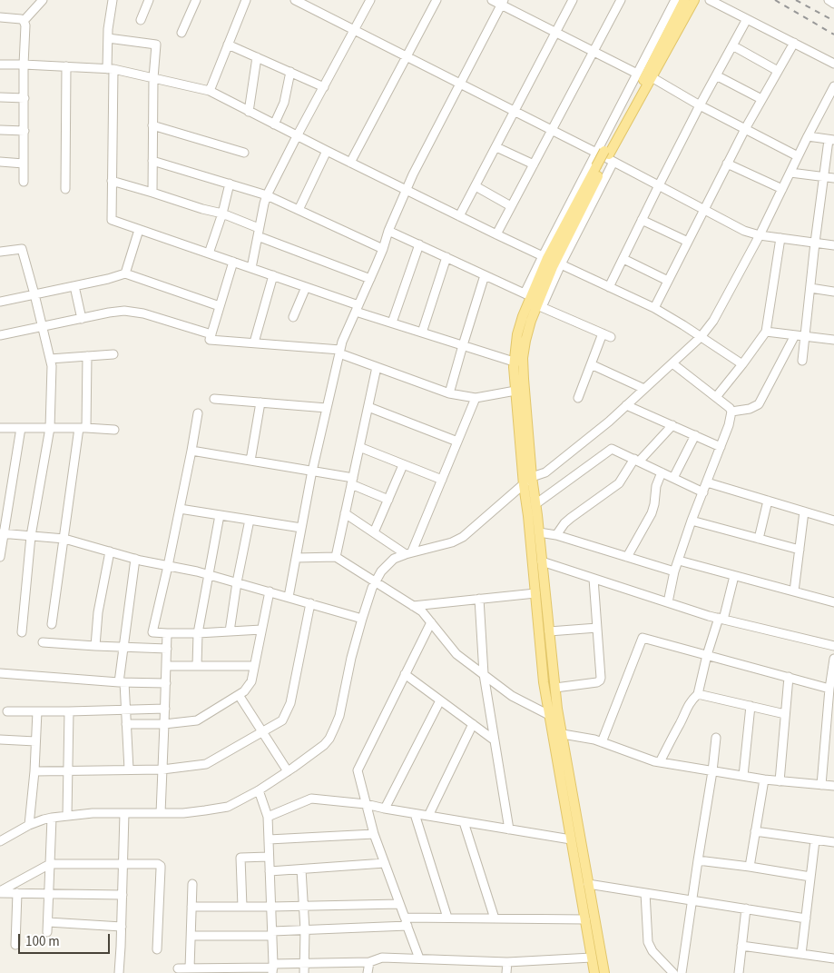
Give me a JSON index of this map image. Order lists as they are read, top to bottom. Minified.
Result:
{"scale_bar":"100 m"}
